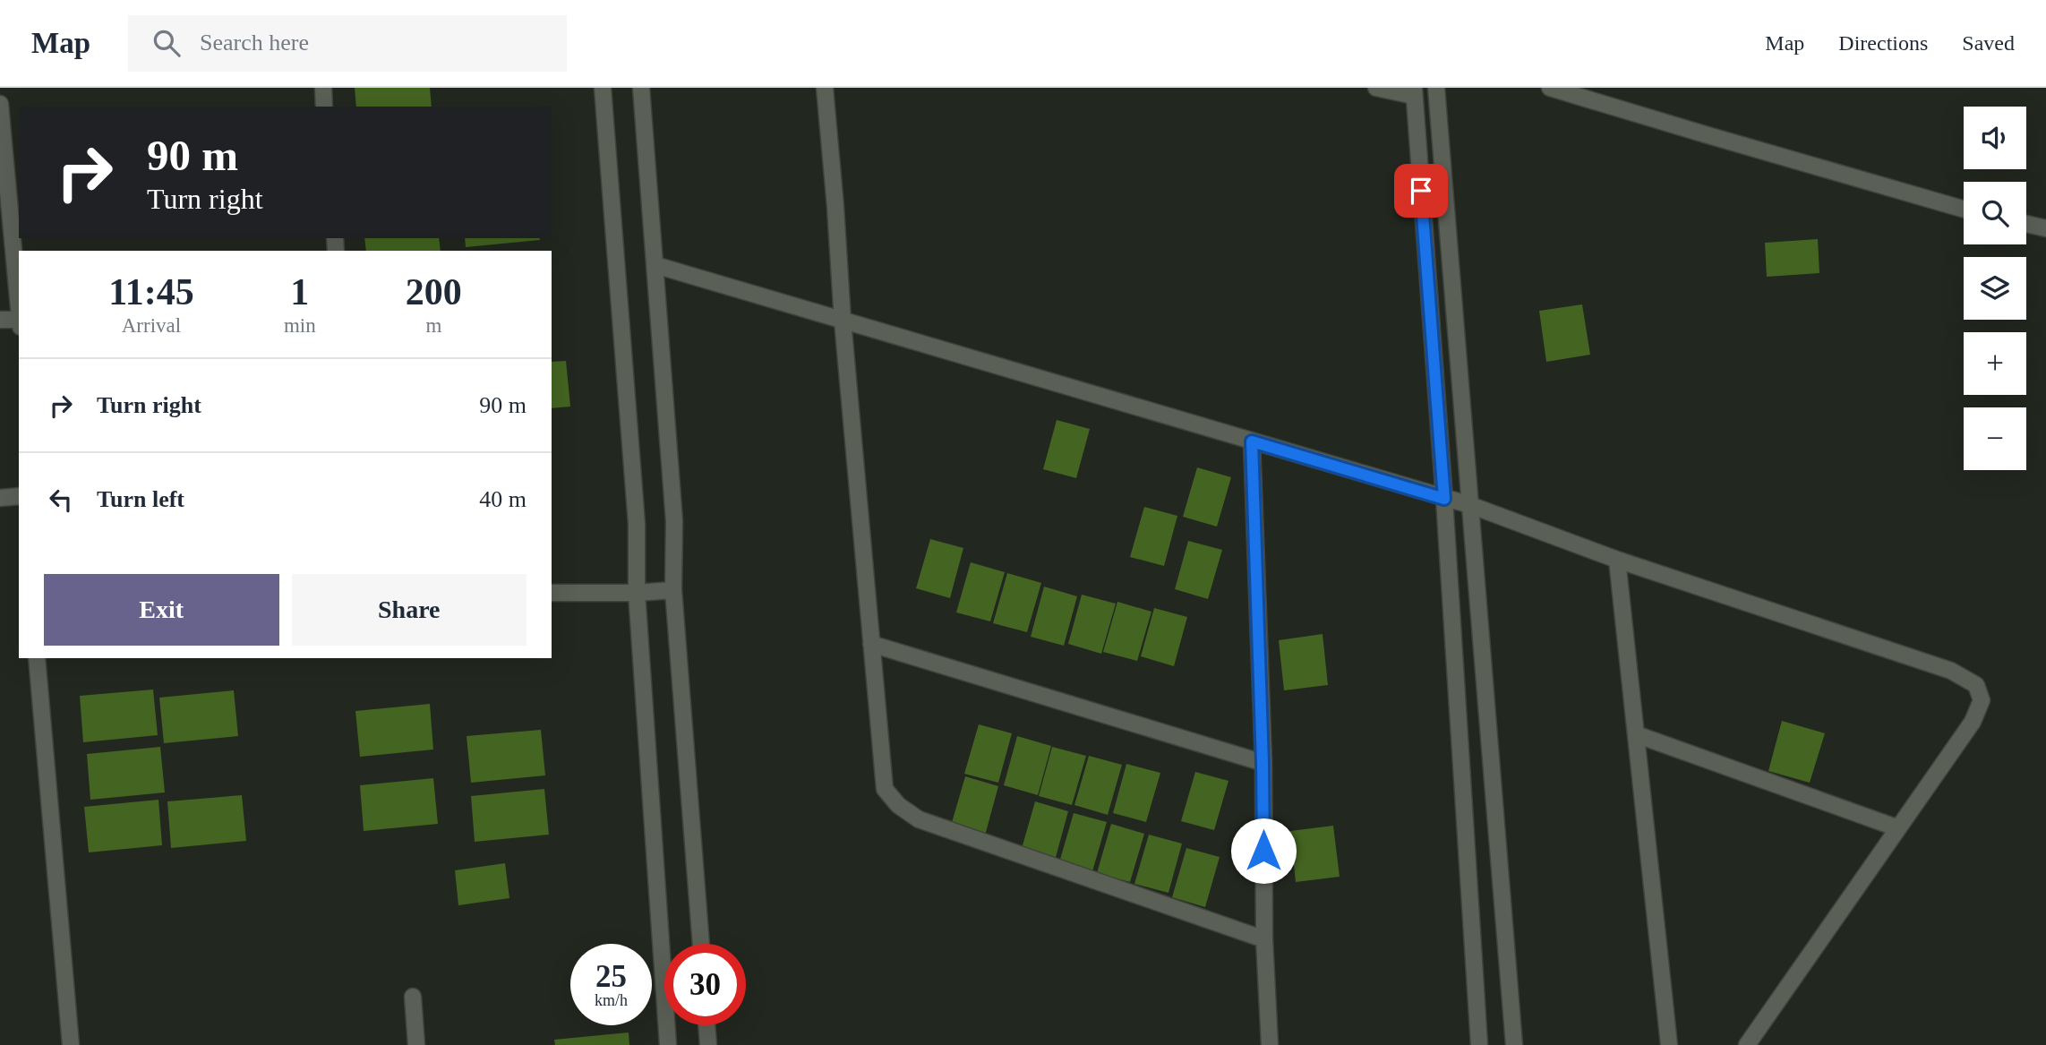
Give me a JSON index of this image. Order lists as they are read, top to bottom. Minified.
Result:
{"page":{"header":"Map","search":"Search here","nav":["Map","Directions","Saved"],"map_buttons":["+","−"],"turn":["90 m","Turn right"],"eta":["11:45","Arrival","1","min","200","m"],"list":[{"name":"Turn right","value":"90 m"},{"name":"Turn left","value":"40 m"}],"buttons":["Exit","Share"],"speed":"25 km/h","limit":"30"}}
